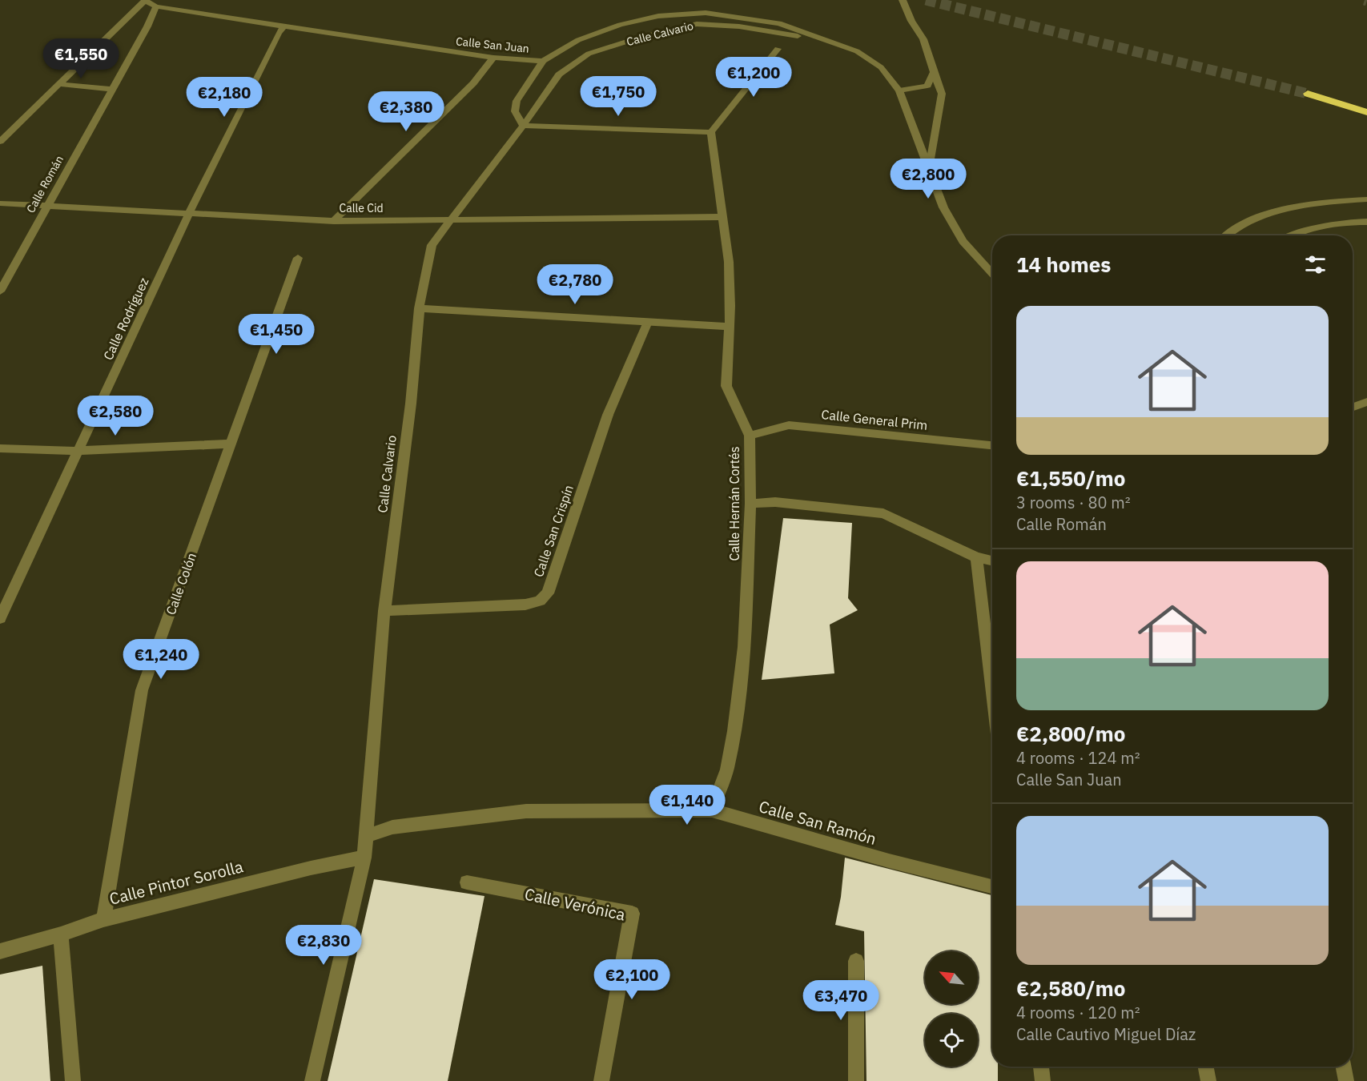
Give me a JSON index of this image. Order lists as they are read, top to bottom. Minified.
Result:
{"streets":{"street":["Calle Calvario","Calle San Juan","Calle Román","Calle Cid","Calle Rodríguez","Calle General Prim","Calle Hernán Cortés","Calle San Crispín","Calle Colón","Calle San Ramón","Calle Pintor Sorolla","Calle Verónica"]},"crossings":[["Calle Calvario","Calle San Juan"],["Calle Calvario","Calle Cid"],["Calle Calvario","Calle San Crispín"],["Calle Calvario","Calle San Ramón"],["Calle Calvario","Calle Pintor Sorolla"],["Calle San Juan","Calle Román"],["Calle San Juan","Calle Rodríguez"],["Calle Román","Calle Cid"],["Calle Cid","Calle Rodríguez"],["Calle Cid","Calle Hernán Cortés"],["Calle General Prim","Calle Hernán Cortés"],["Calle Hernán Cortés","Calle San Ramón"],["Calle Colón","Calle Pintor Sorolla"]],"north":"top left","page":{"price":["€1,550","€1,200","€1,750","€2,180","€2,380","€2,800","€2,780","€1,450","€2,580","€1,240","€1,140","€2,830","€2,100","€3,470"],"heading":"14 homes","list":[{"name":"€1,550/mo","note":"3 rooms · 80 m² · Calle Román"},{"name":"€2,800/mo","note":"4 rooms · 124 m² · Calle San Juan"},{"name":"€2,580/mo","note":"4 rooms · 120 m² · Calle Cautivo Miguel Díaz"}]}}
